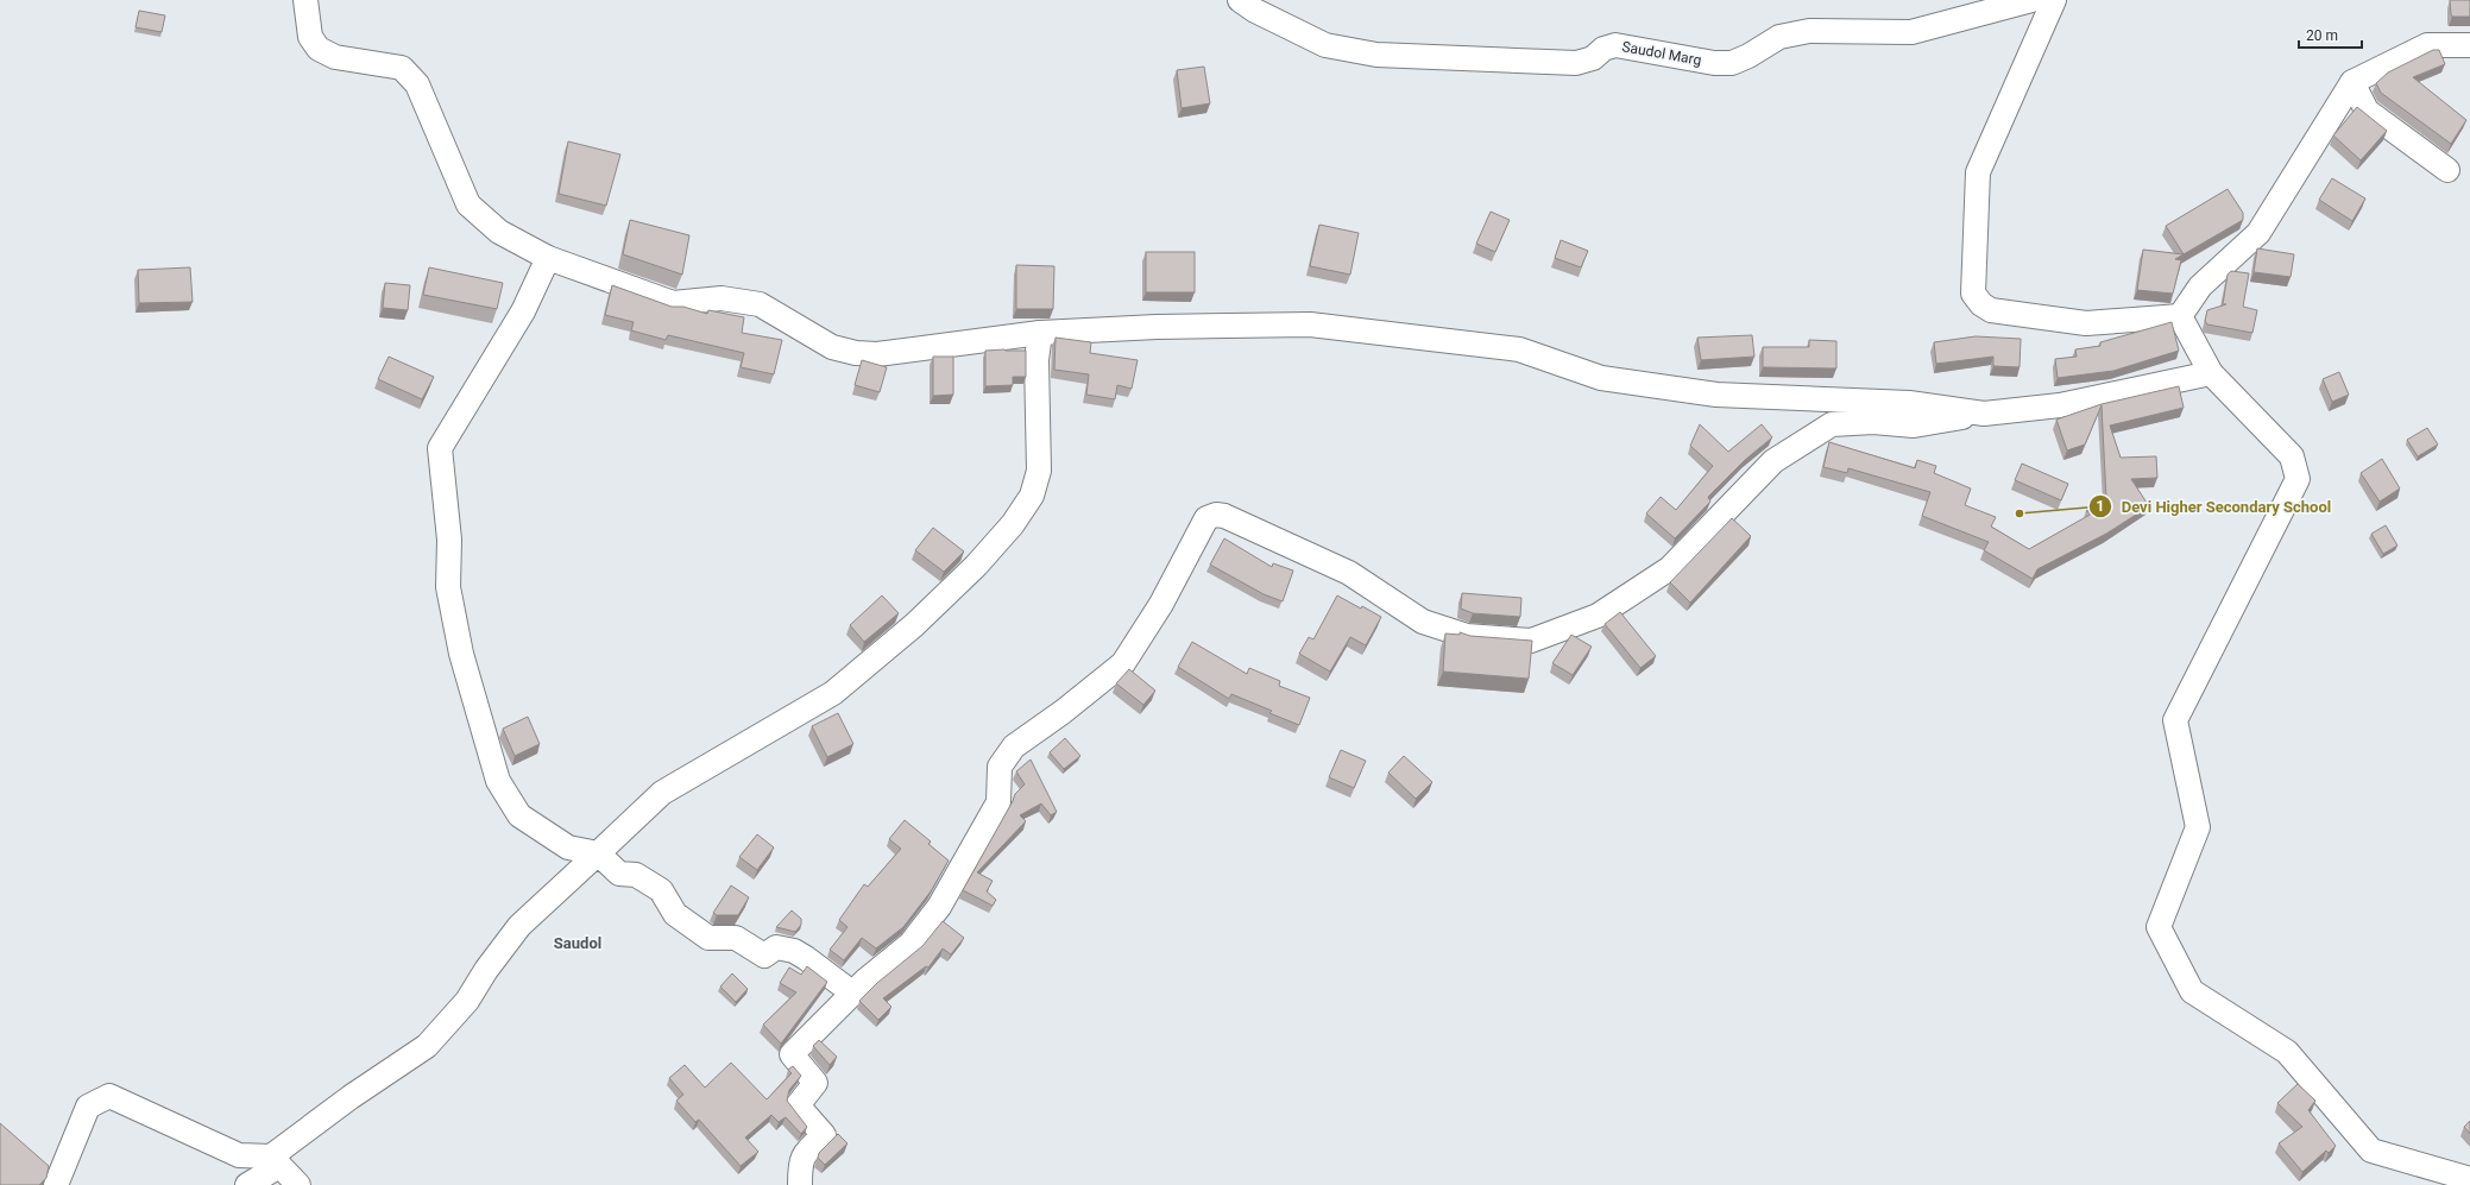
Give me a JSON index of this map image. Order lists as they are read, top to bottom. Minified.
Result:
{"streets":{"street":["Saudol Marg"]},"districts":["Saudol"],"places":["Devi Higher Secondary School"],"scale_bar":"20 m"}
